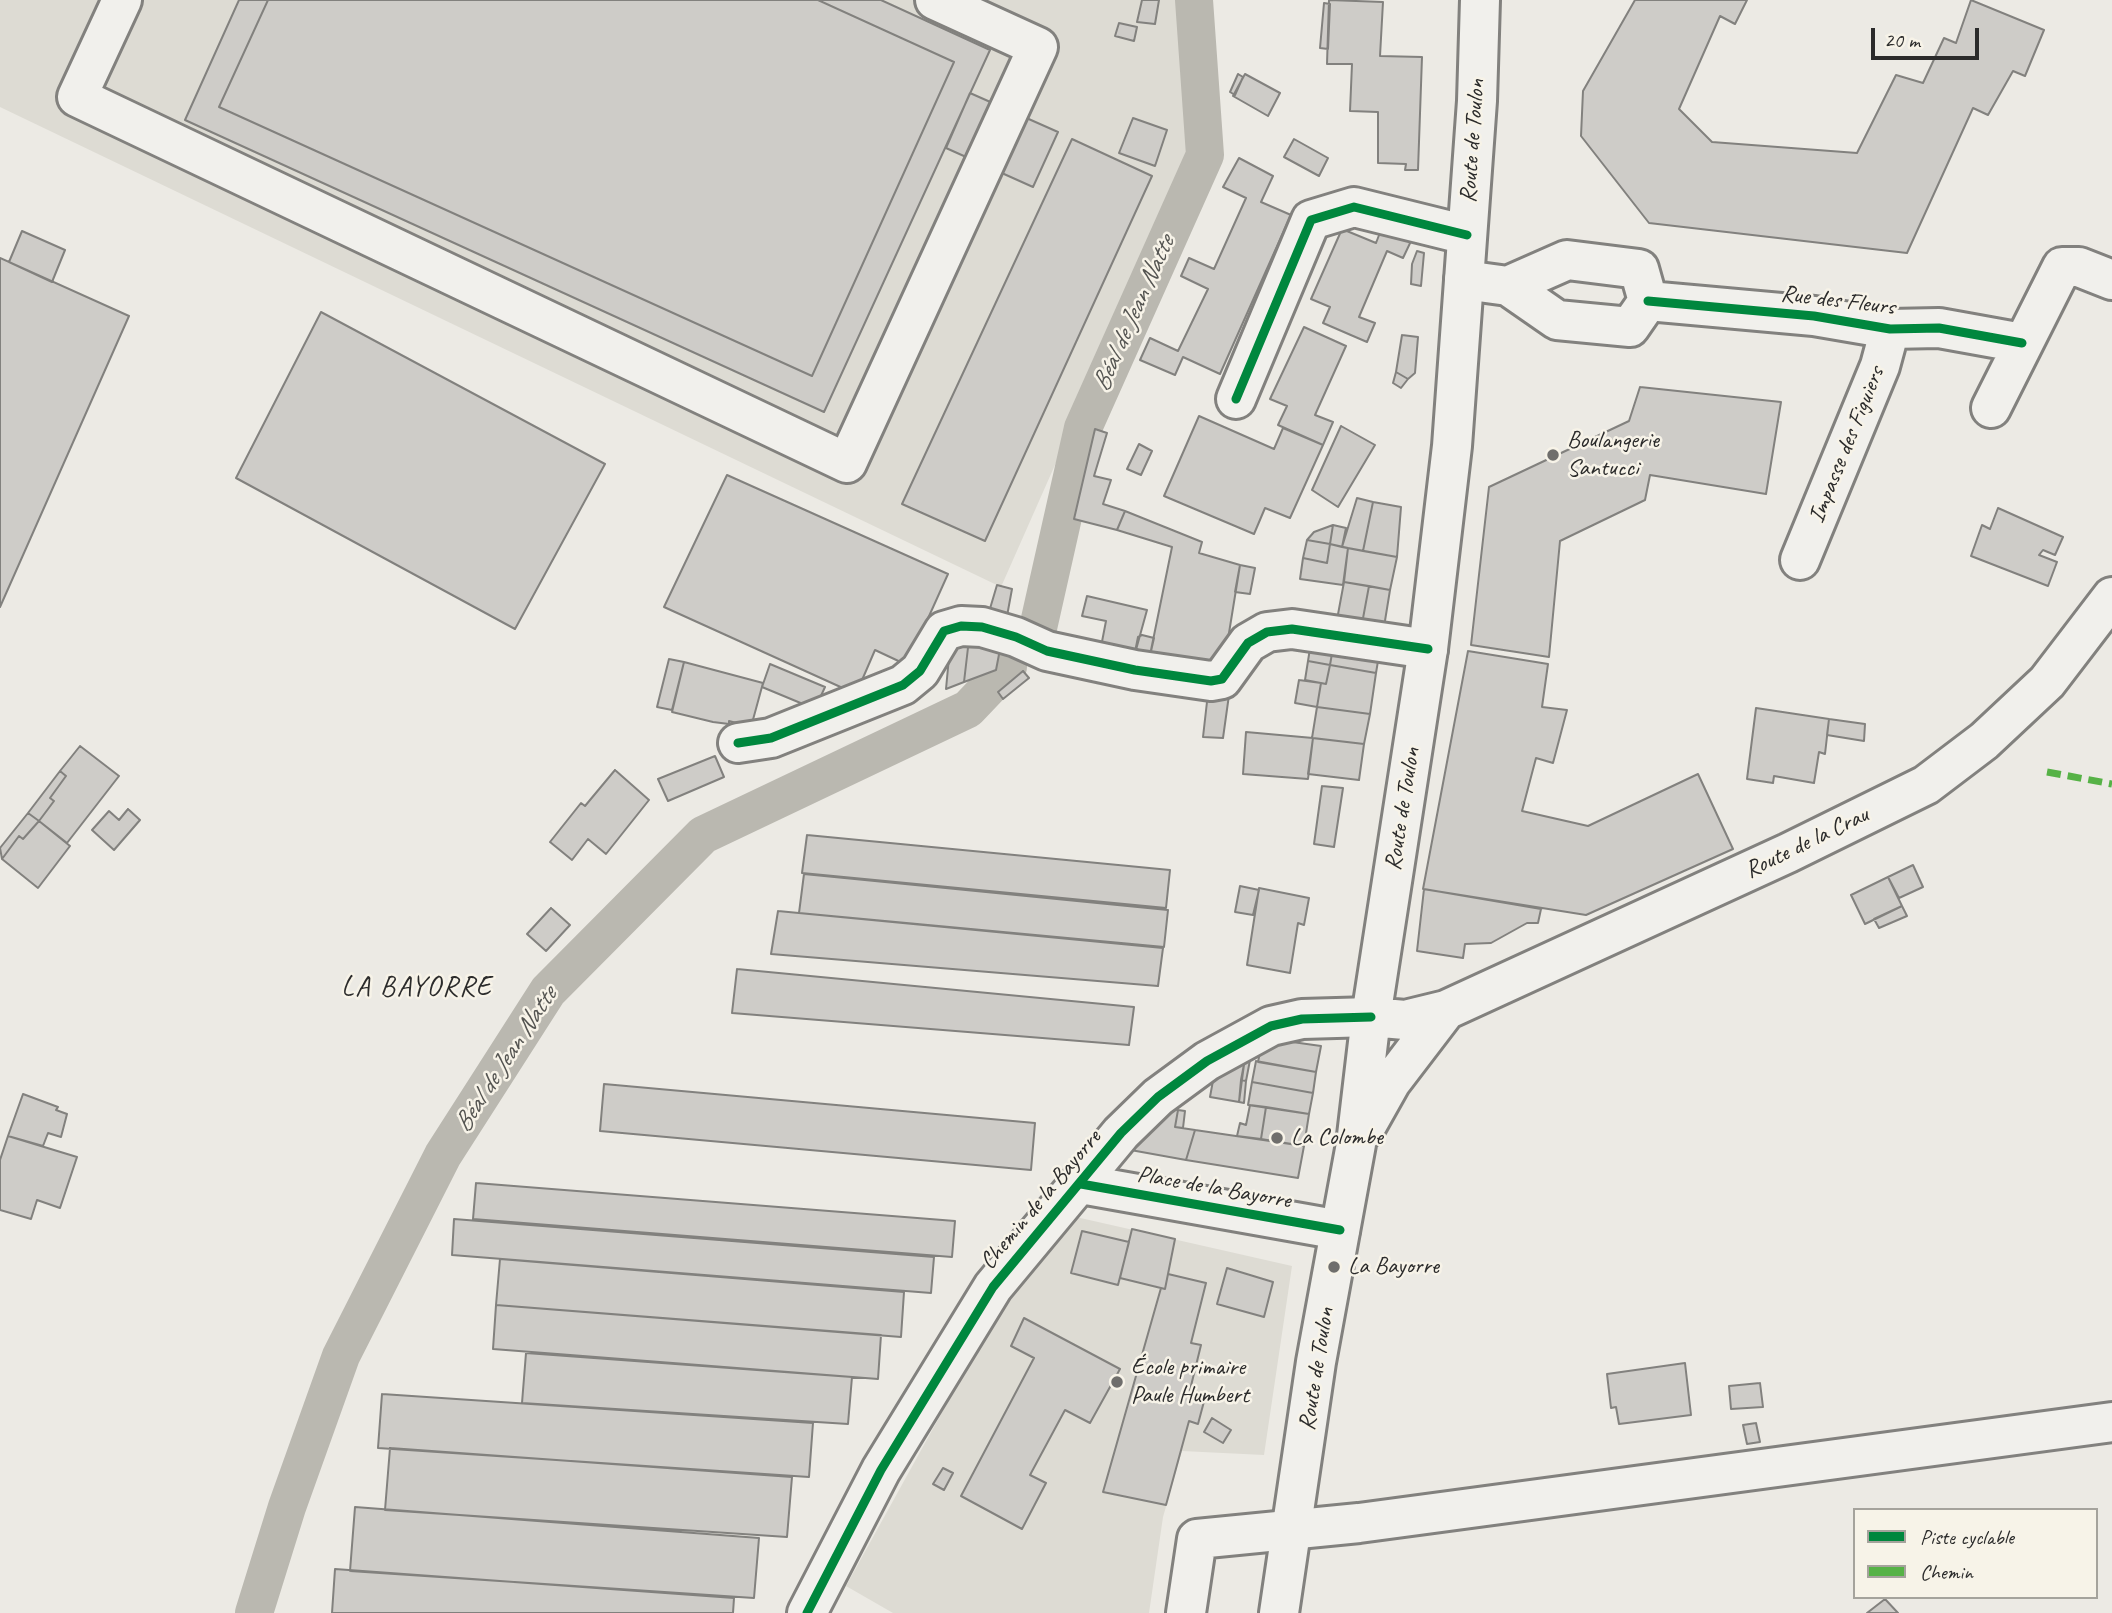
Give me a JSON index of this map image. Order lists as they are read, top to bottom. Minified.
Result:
{"streets":{"street":["Route de Toulon","Rue des Fleurs","Impasse des Figuiers","Route de la Crau","Place de la Bayorre","Chemin de la Bayorre"]},"crossings":[["Route de Toulon","Route de la Crau"],["Route de Toulon","Place de la Bayorre"],["Route de Toulon","Chemin de la Bayorre"],["Rue des Fleurs","Impasse des Figuiers"],["Route de la Crau","Chemin de la Bayorre"],["Place de la Bayorre","Chemin de la Bayorre"]],"districts":["LA BAYORRE"],"water":["Béal de Jean Natte"],"places":["Boulangerie Santucci","La Colombe","La Bayorre","École primaire Paule Humbert"],"legend":["Piste cyclable","Chemin"],"scale_bar":"20 m"}
